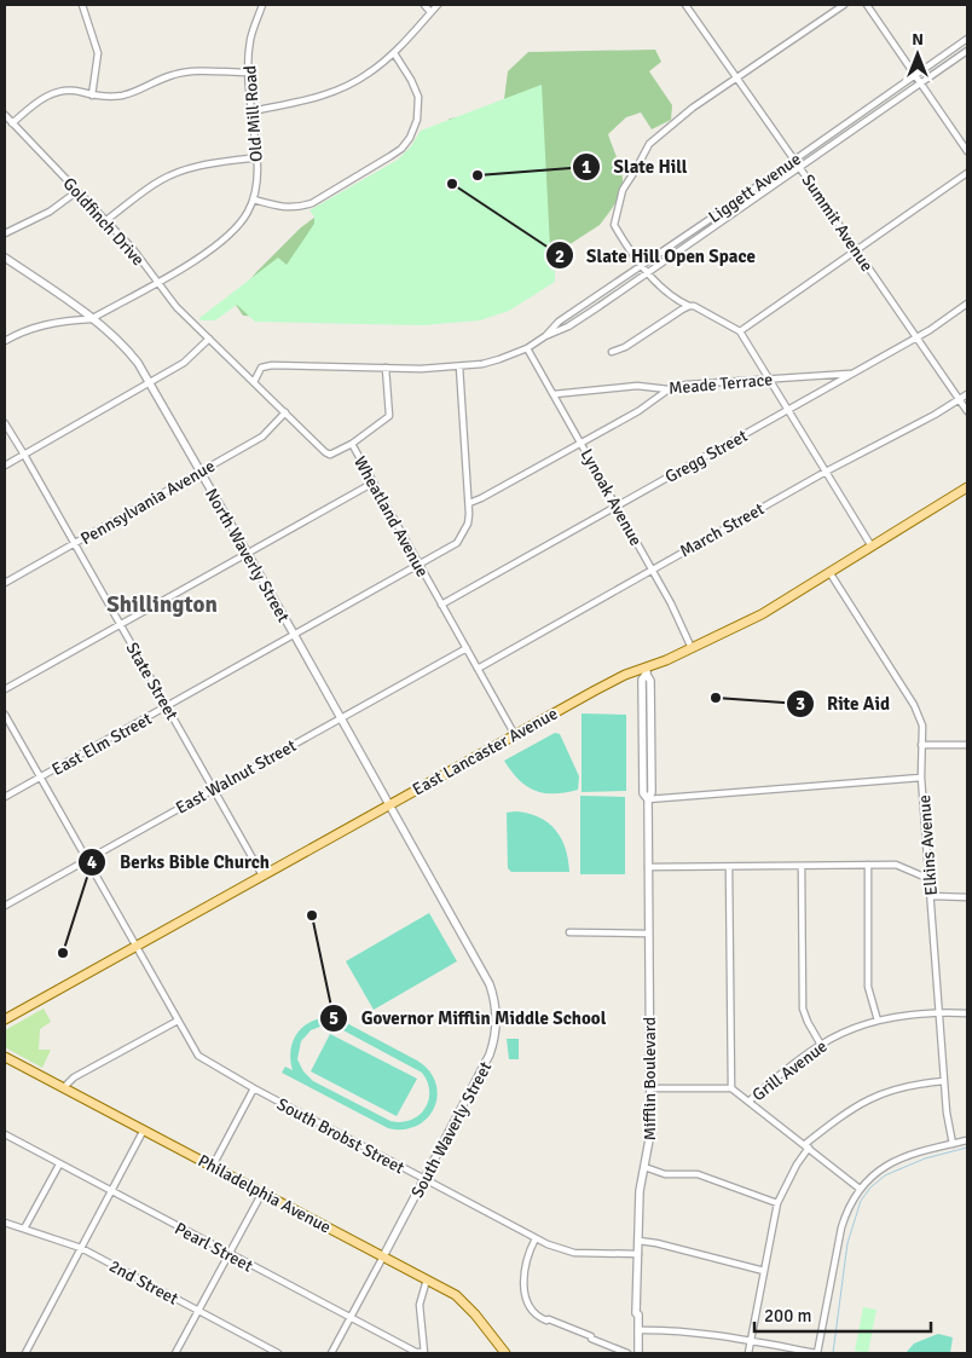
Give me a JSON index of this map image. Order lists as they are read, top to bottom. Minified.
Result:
{"streets":{"main road":["East Lancaster Avenue","Philadelphia Avenue"],"street":["Old Mill Road","Liggett Avenue","Goldfinch Drive","Summit Avenue","Meade Terrace","Gregg Street","Lynoak Avenue","Pennsylvania Avenue","Wheatland Avenue","March Street","North Waverly Street","State Street","East Elm Street","East Walnut Street","Elkins Avenue","Grill Avenue","Mifflin Boulevard","South Waverly Street","South Brobst Street","Pearl Street","2nd Street"]},"crossings":[["Old Mill Road","Goldfinch Drive"],["Old Mill Road","North Waverly Street"],["Liggett Avenue","Summit Avenue"],["Goldfinch Drive","Wheatland Avenue"],["Summit Avenue","Gregg Street"],["Summit Avenue","March Street"],["Meade Terrace","Gregg Street"],["Meade Terrace","Lynoak Avenue"],["Gregg Street","Lynoak Avenue"],["Gregg Street","Wheatland Avenue"],["Lynoak Avenue","March Street"],["Lynoak Avenue","East Lancaster Avenue"],["Pennsylvania Avenue","Wheatland Avenue"],["Pennsylvania Avenue","North Waverly Street"],["Pennsylvania Avenue","State Street"],["Wheatland Avenue","March Street"],["Wheatland Avenue","East Elm Street"],["Wheatland Avenue","East Lancaster Avenue"],["Wheatland Avenue","East Walnut Street"],["North Waverly Street","East Elm Street"],["North Waverly Street","East Lancaster Avenue"],["North Waverly Street","East Walnut Street"],["North Waverly Street","South Waverly Street"],["State Street","East Elm Street"],["State Street","East Lancaster Avenue"],["State Street","East Walnut Street"],["East Elm Street","South Brobst Street"],["East Lancaster Avenue","Elkins Avenue"],["East Lancaster Avenue","Mifflin Boulevard"],["East Lancaster Avenue","South Waverly Street"],["East Lancaster Avenue","South Brobst Street"],["East Walnut Street","South Brobst Street"],["Elkins Avenue","Grill Avenue"],["Grill Avenue","Mifflin Boulevard"],["Mifflin Boulevard","South Brobst Street"],["South Waverly Street","South Brobst Street"],["South Waverly Street","Philadelphia Avenue"]],"districts":["Shillington"],"places":["Slate Hill","Slate Hill Open Space","Rite Aid","Governor Mifflin Middle School","Berks Bible Church"],"scale_bar":"200 m","north":"top"}
